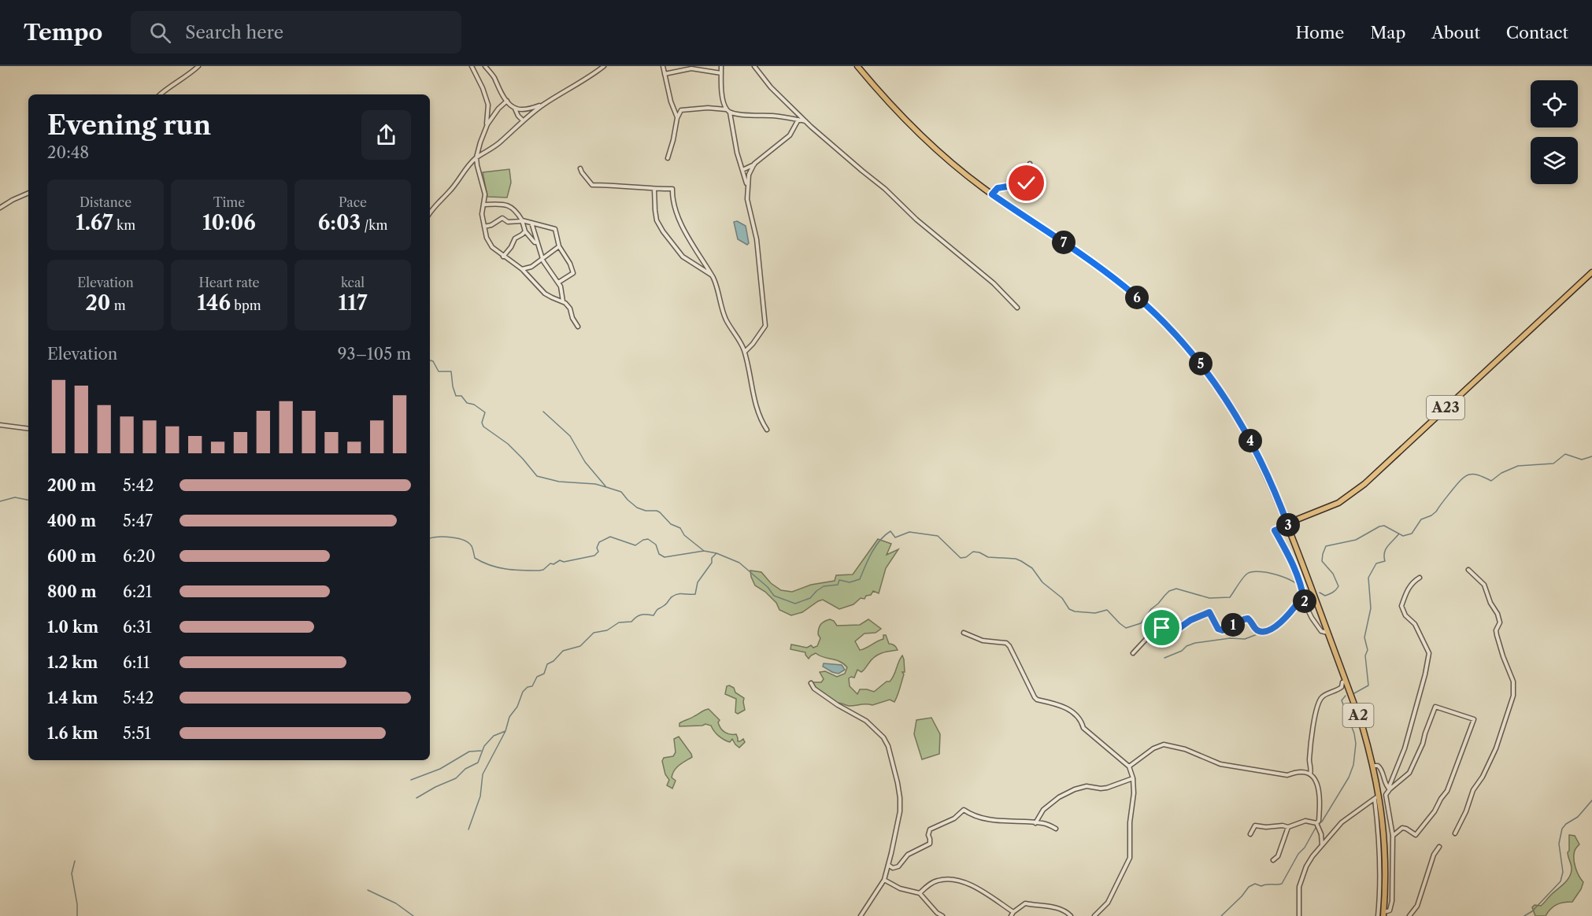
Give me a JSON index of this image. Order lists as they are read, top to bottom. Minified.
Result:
{"streets":{"main road":["A23","A2"]},"crossings":[["A23","A2"]],"page":{"header":"Tempo","search":"Search here","nav":["Home","Map","About","Contact"],"heading":["Evening run","20:48"],"stats":[["Distance","1.67 km"],["Time","10:06"],["Pace","6:03 /km"],["Elevation","20 m"],["Heart rate","146 bpm"],["kcal","117"]],"pins":["7","6","5","4","3","2","1"],"chart":["Elevation","93–105 m"],"list":[{"name":"200 m","note":"5:42"},{"name":"400 m","note":"5:47"},{"name":"600 m","note":"6:20"},{"name":"800 m","note":"6:21"},{"name":"1.0 km","note":"6:31"},{"name":"1.2 km","note":"6:11"},{"name":"1.4 km","note":"5:42"},{"name":"1.6 km","note":"5:51"}]}}
